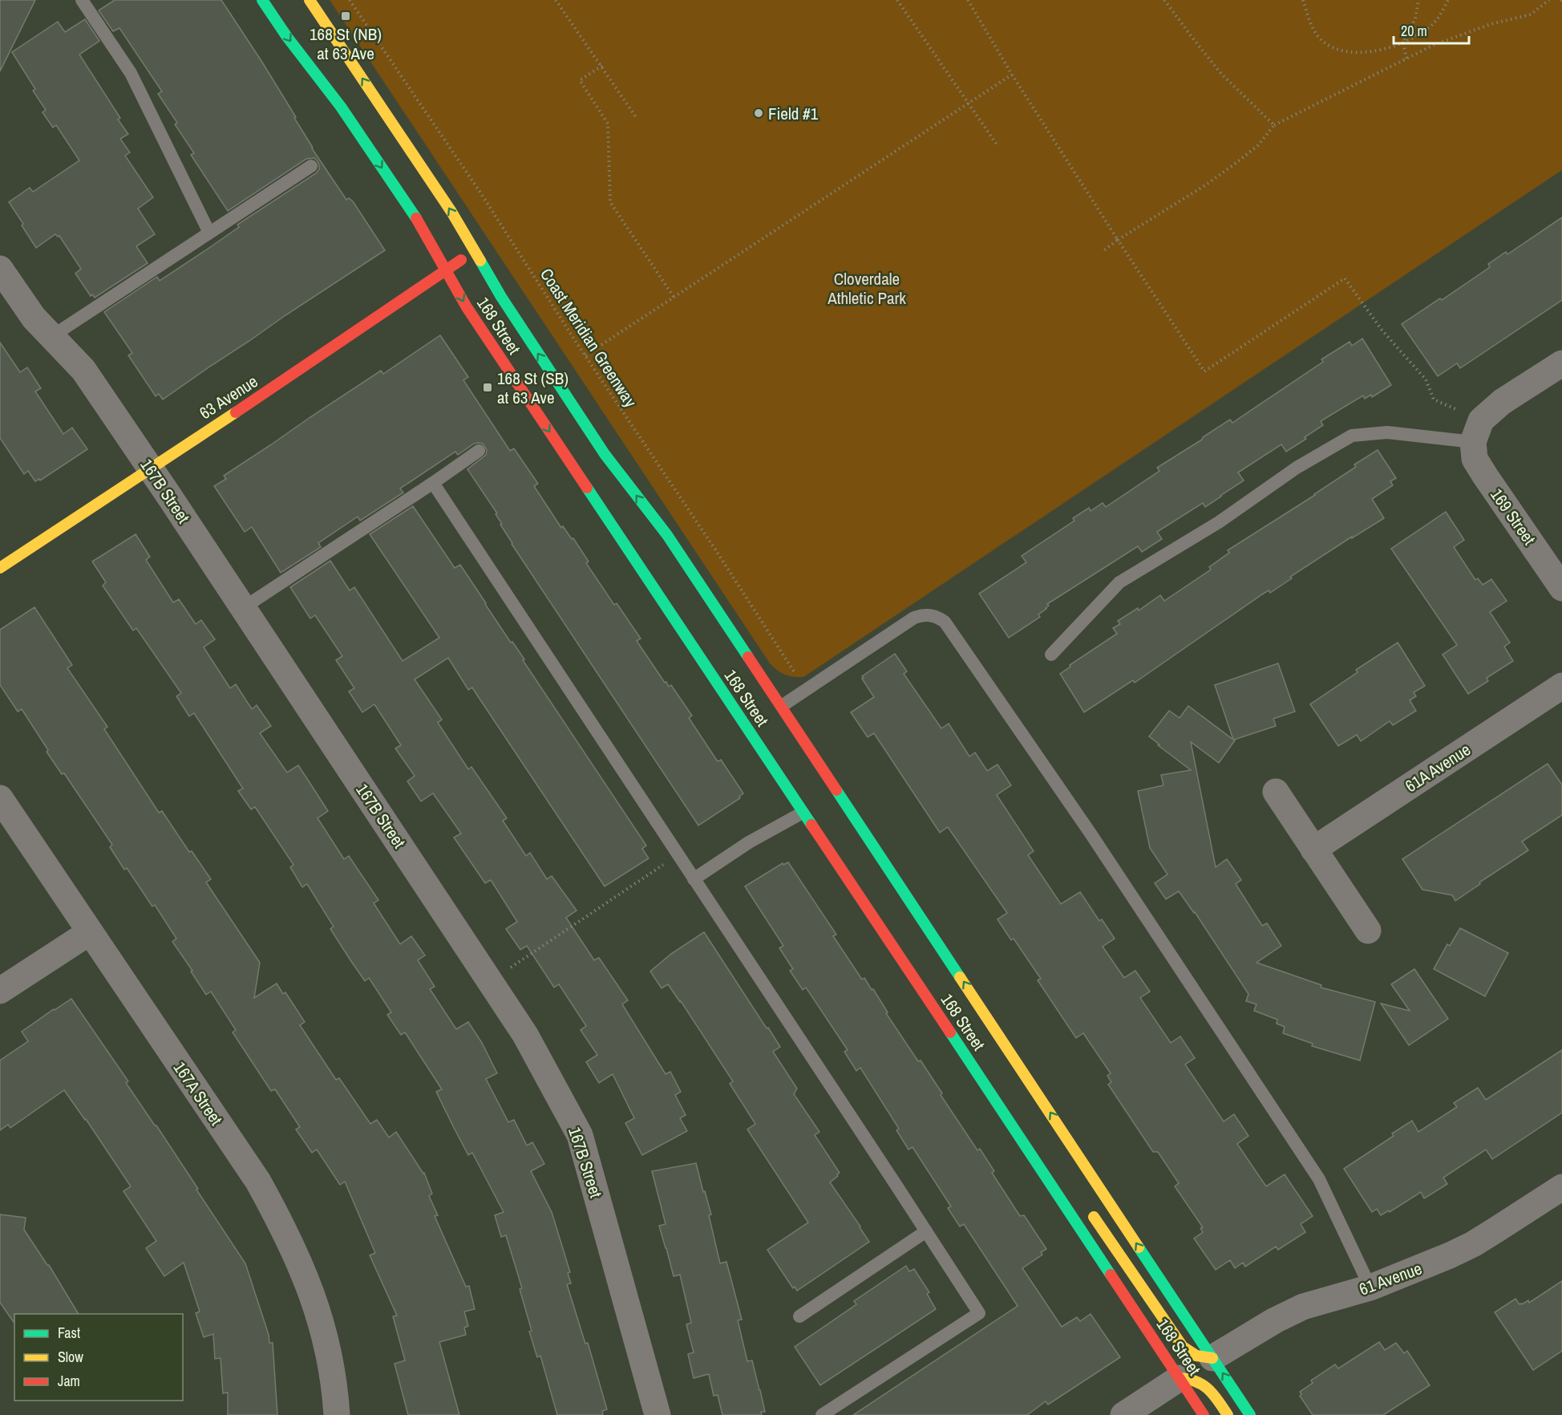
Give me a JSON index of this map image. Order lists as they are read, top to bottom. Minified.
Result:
{"streets":{"main road":["168 Street","63 Avenue"],"street":["167B Street","169 Street","61A Avenue","167A Street","61 Avenue"],"path":["Coast Meridian Greenway"]},"crossings":[["168 Street","63 Avenue"],["168 Street","61 Avenue"],["63 Avenue","167B Street"]],"parks":["Cloverdale Athletic Park"],"places":{"transit":["168 St (NB) at 63 Ave","168 St (SB) at 63 Ave"],"other":["Field #1"]},"legend":["Fast","Slow","Jam"],"scale_bar":"20 m"}
